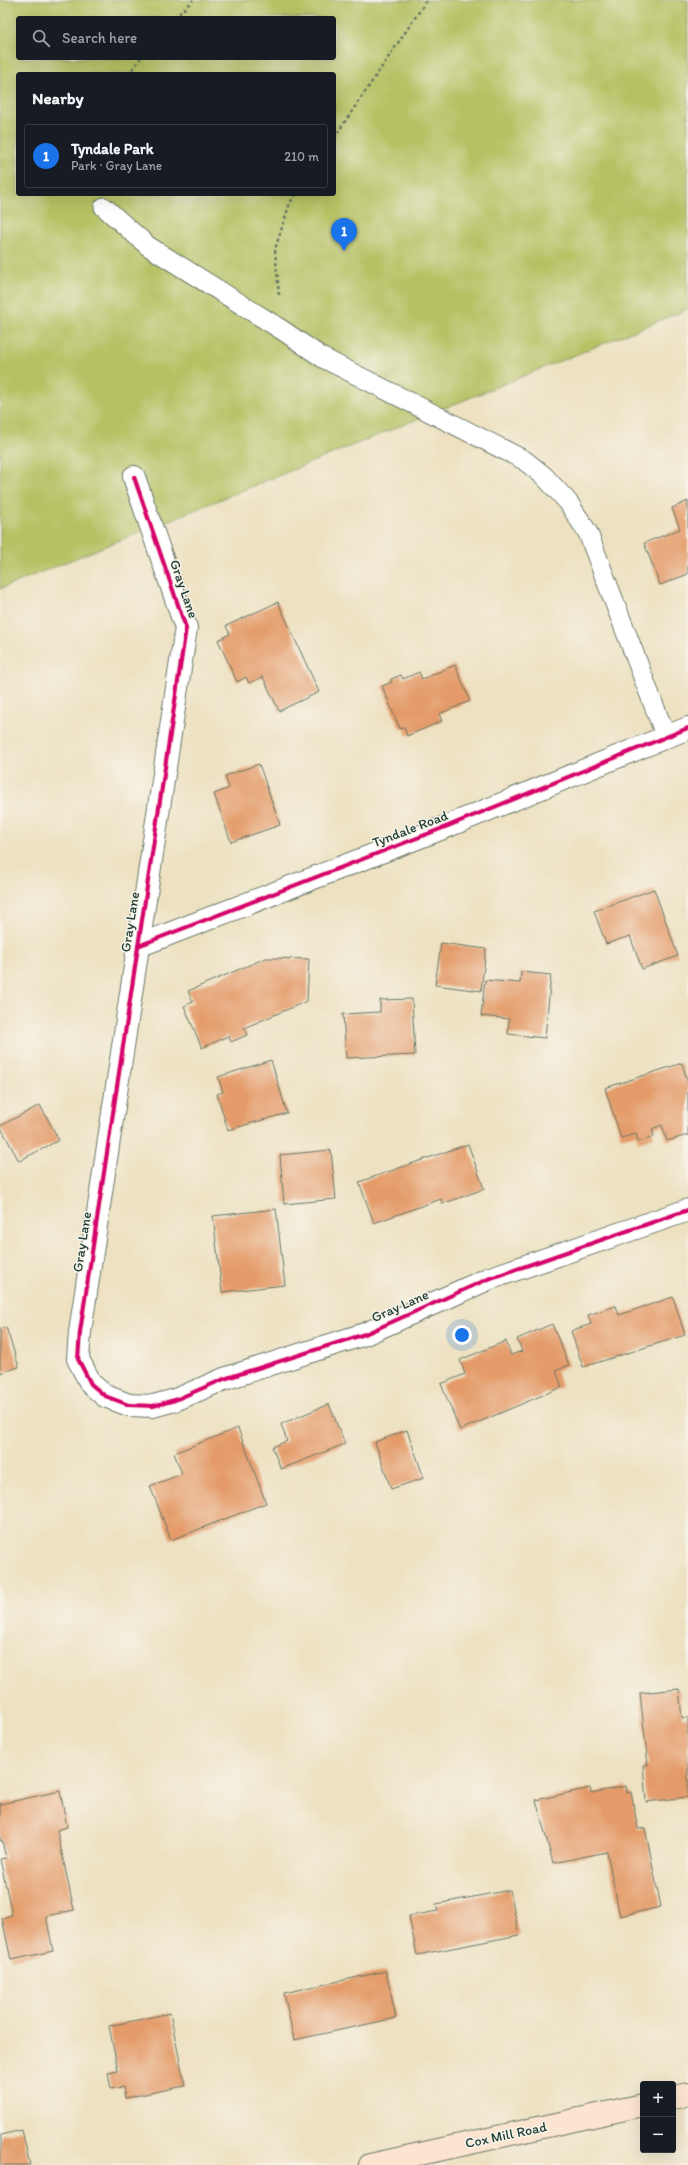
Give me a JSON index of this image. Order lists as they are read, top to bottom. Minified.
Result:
{"streets":{"street":["Gray Lane","Tyndale Road","Cox Mill Road"]},"crossings":[["Gray Lane","Tyndale Road"]],"page":{"search":"Search here","heading":"Nearby","list":[{"mark":"1","name":"Tyndale Park","note":"Park · Gray Lane","value":"210 m"}],"pins":"1","map_buttons":["+","−"]}}
